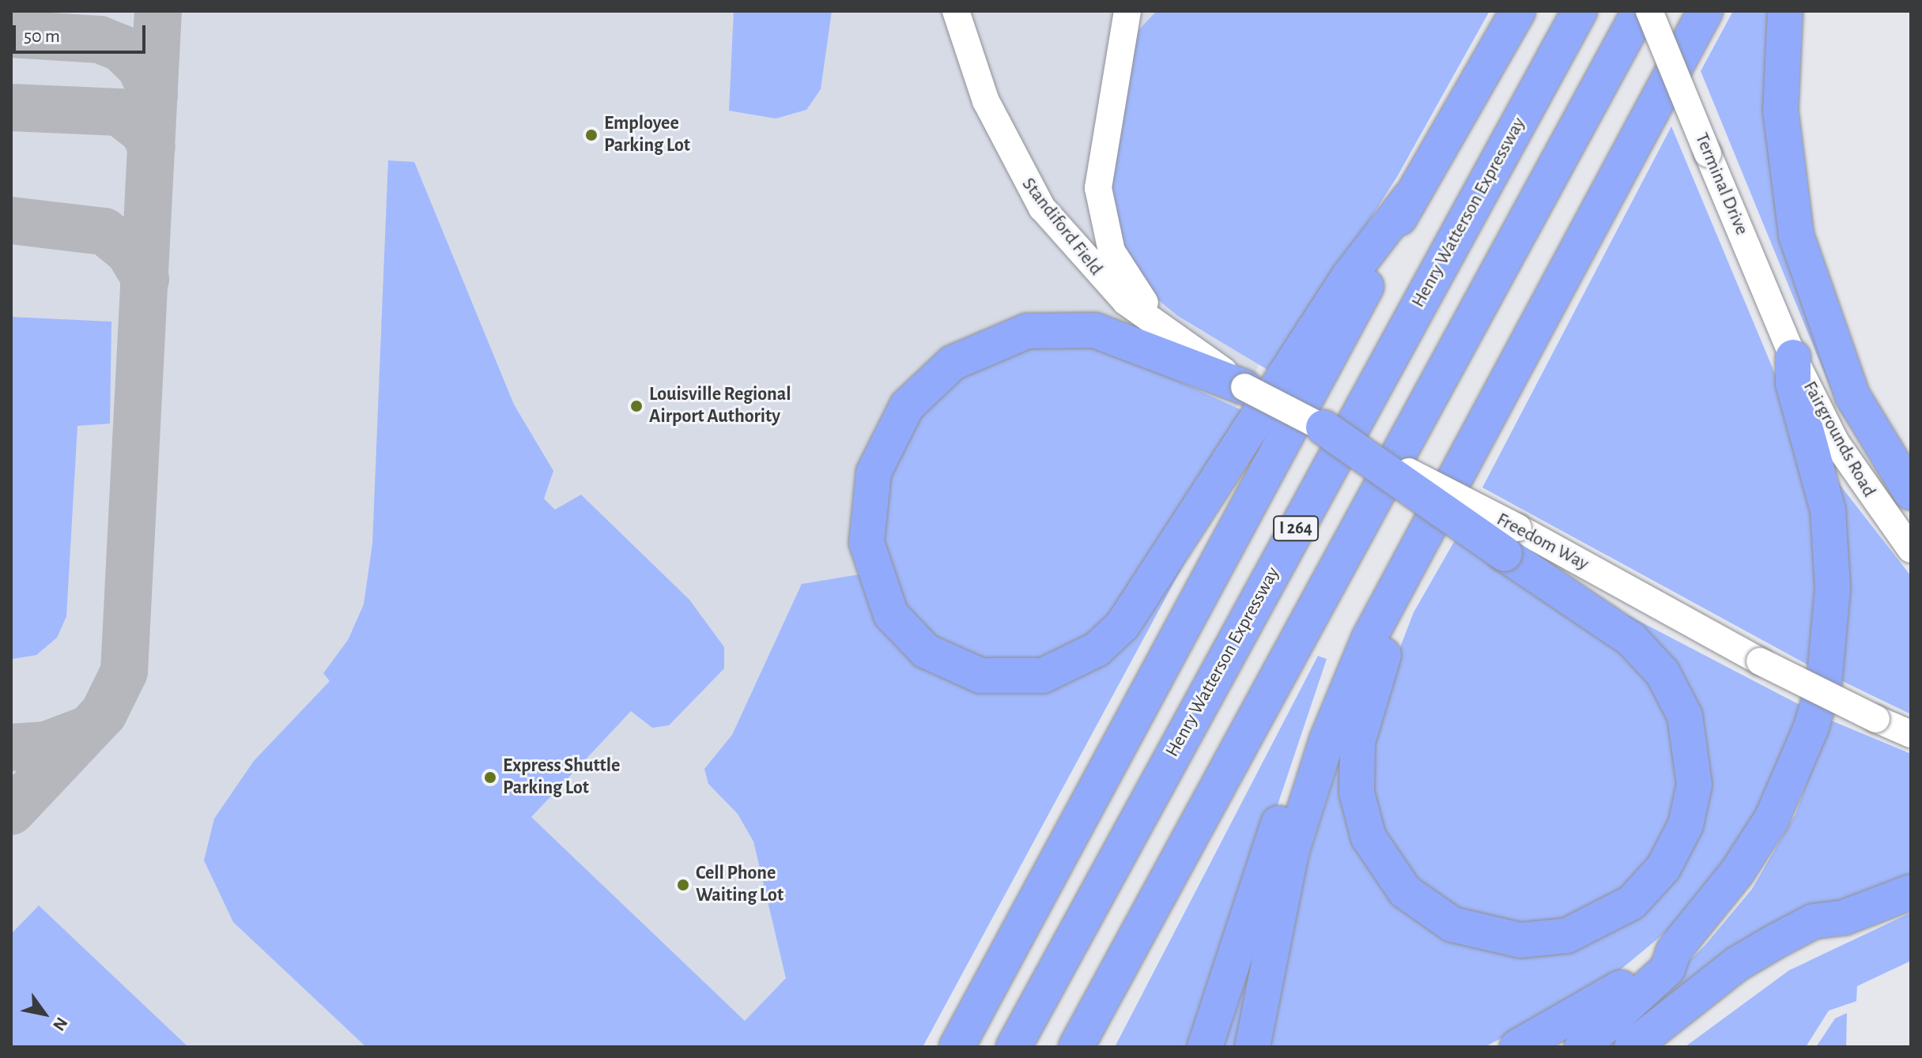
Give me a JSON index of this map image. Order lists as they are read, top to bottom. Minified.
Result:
{"streets":{"highway":["Henry Watterson Expressway","I 264"],"main road":["Terminal Drive","Standiford Field","Fairgrounds Road","Freedom Way"]},"crossings":[["Terminal Drive","Fairgrounds Road"]],"places":["Employee Parking Lot","Louisville Regional Airport Authority","Express Shuttle Parking Lot","Cell Phone Waiting Lot"],"scale_bar":"50 m","north":"bottom right"}
